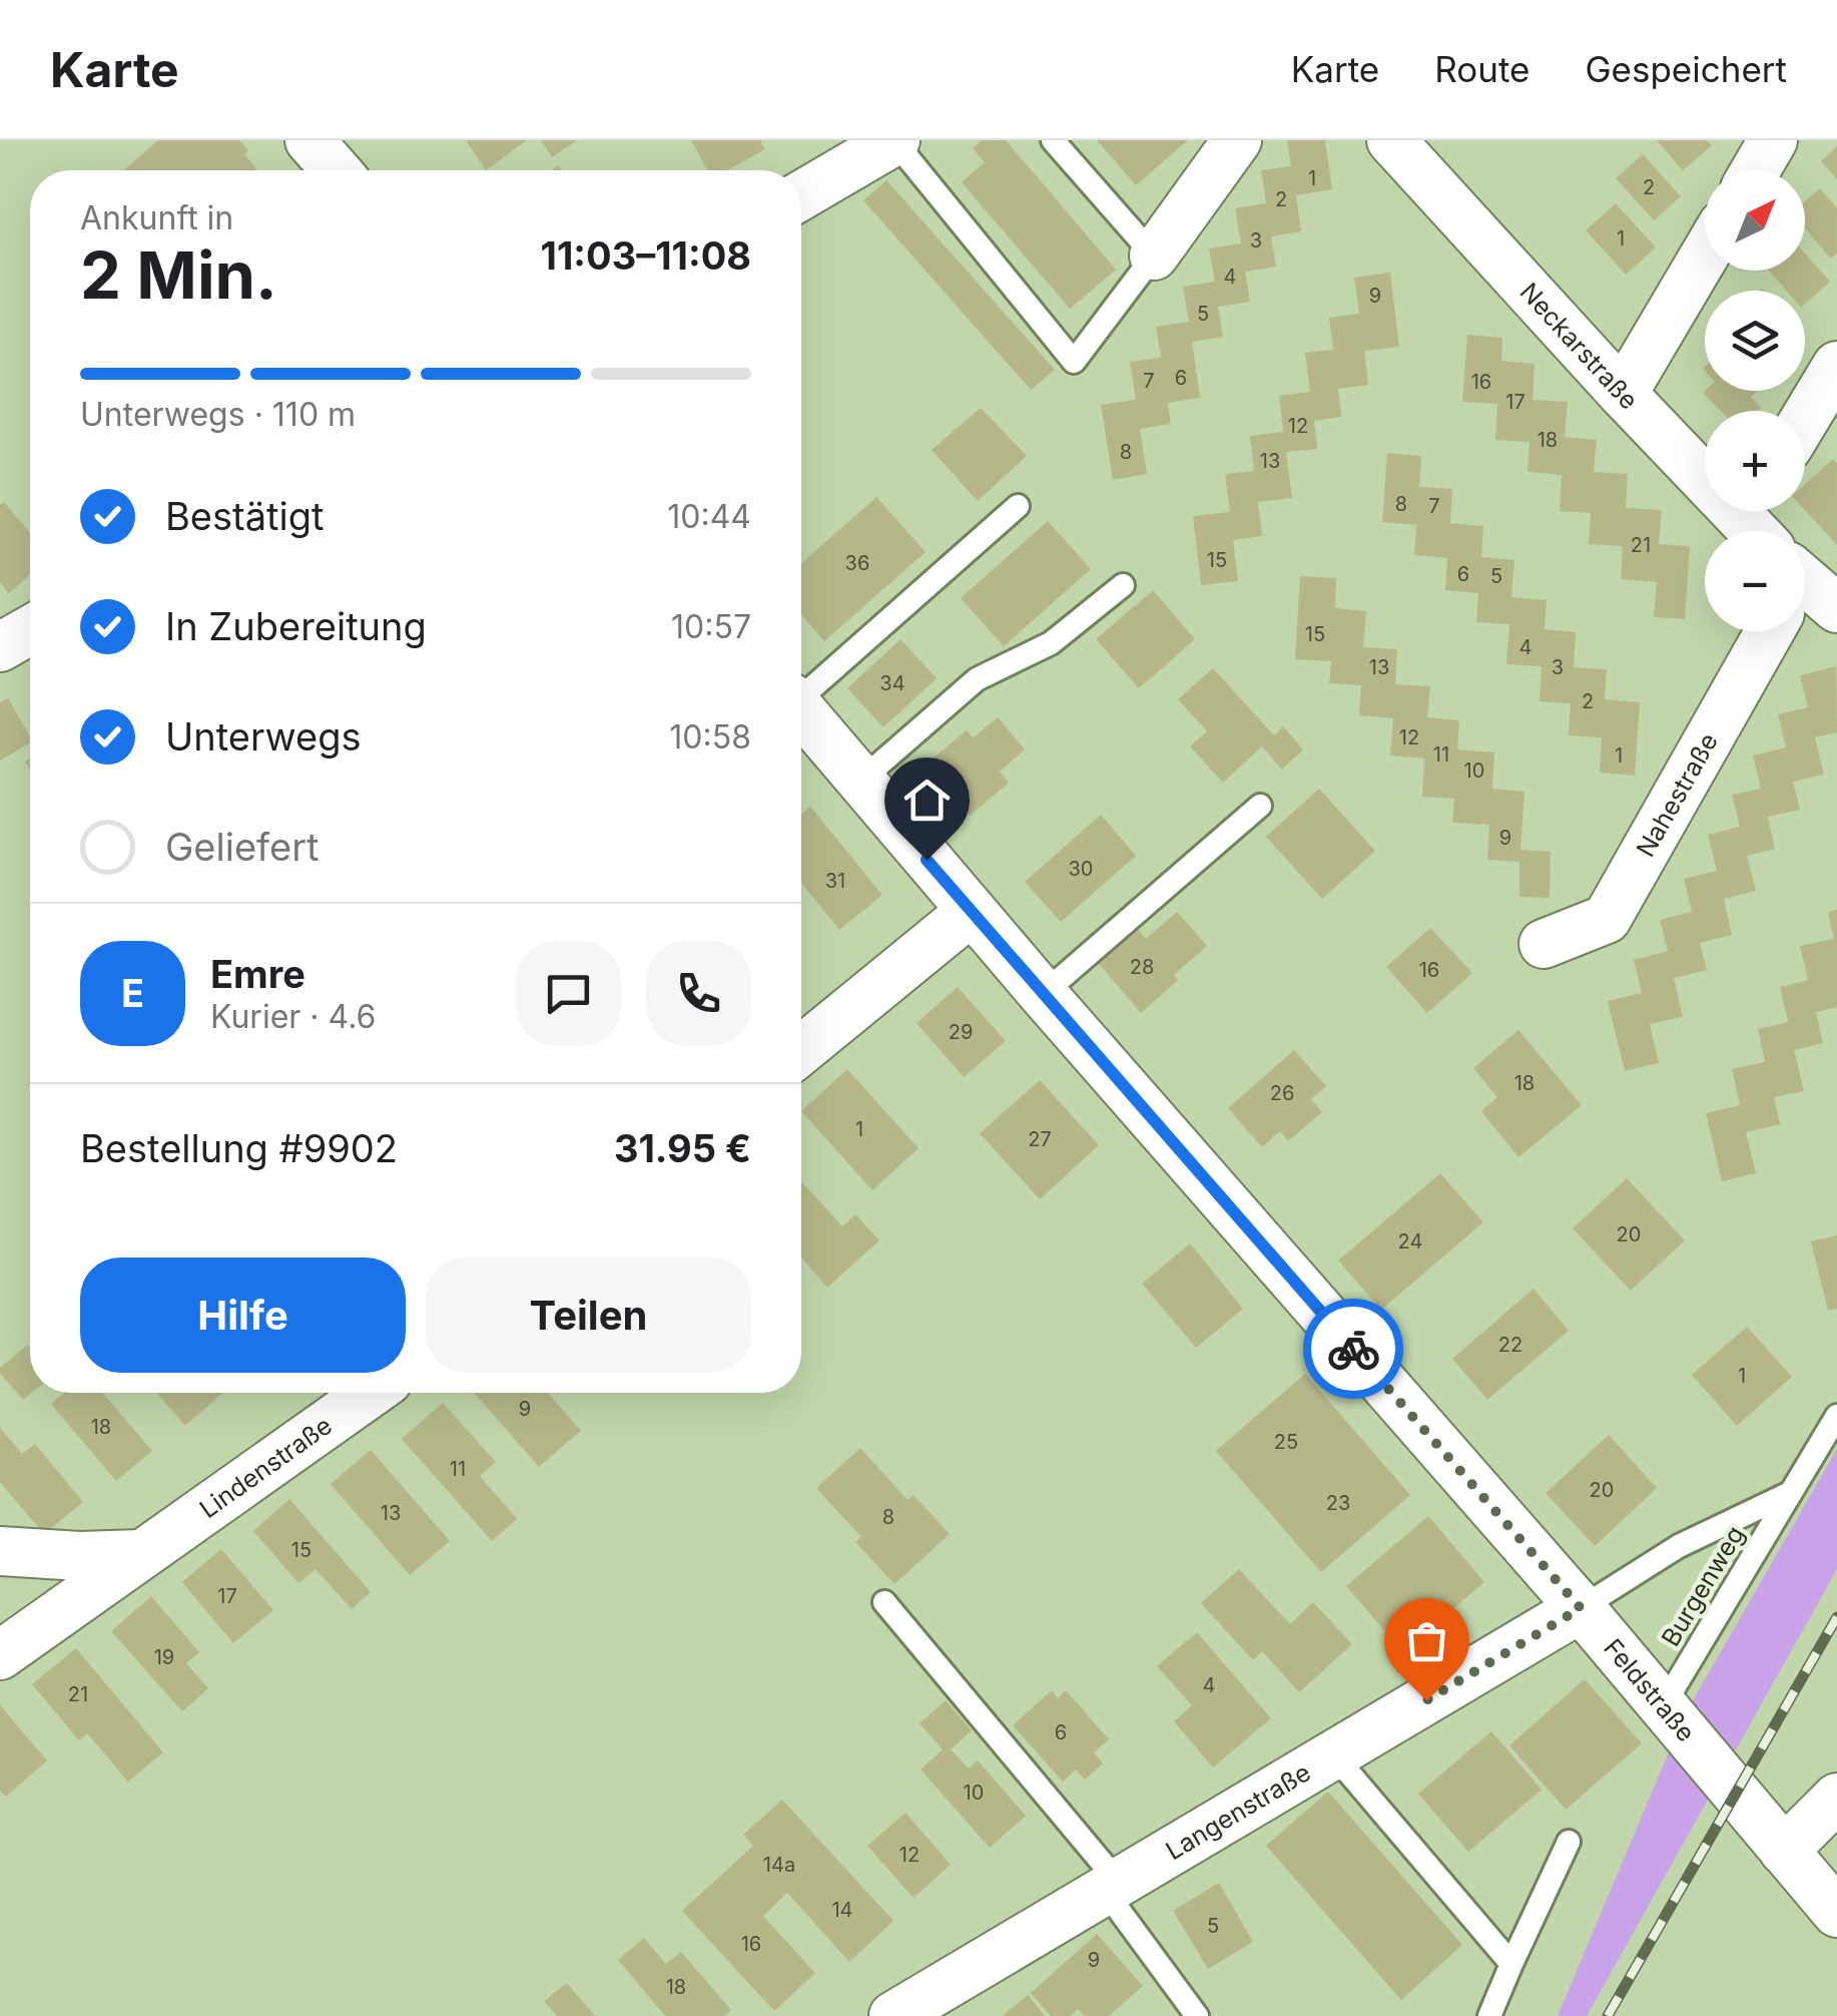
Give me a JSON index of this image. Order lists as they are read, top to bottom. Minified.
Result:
{"streets":{"street":["Neckarstraße","Nahestraße","Lindenstraße","Feldstraße","Langenstraße"],"lane":["Burgenweg"]},"crossings":[["Burgenweg","Feldstraße"],["Burgenweg","Langenstraße"],["Feldstraße","Langenstraße"]],"house_numbers":["1","2","2","1","3","4","9","5","6","7","16","17","12","18","8","13","8","7","21","15","36","6","5","15","4","13","3","34","2","12","11","1","10","9","30","31","28","16","29","18","26","1","27","20","24","22","1","9","18","25","11","20","23","13","8","15","17","19","4","21","6","10","12","14a","14","5","16","9","18"],"north":"top right","page":{"header":"Karte","nav":["Karte","Route","Gespeichert"],"map_buttons":["+","−"],"heading":["2 Min.","Ankunft in","11:03–11:08"],"panel":["Emre","Kurier · 4.6","Bestellung #9902","31.95 €"],"bar":"Unterwegs · 110 m","list":[["Bestätigt","10:44"],["In Zubereitung","10:57"],["Unterwegs","10:58"],"Geliefert"],"round":"E","buttons":["Hilfe","Teilen"]}}
